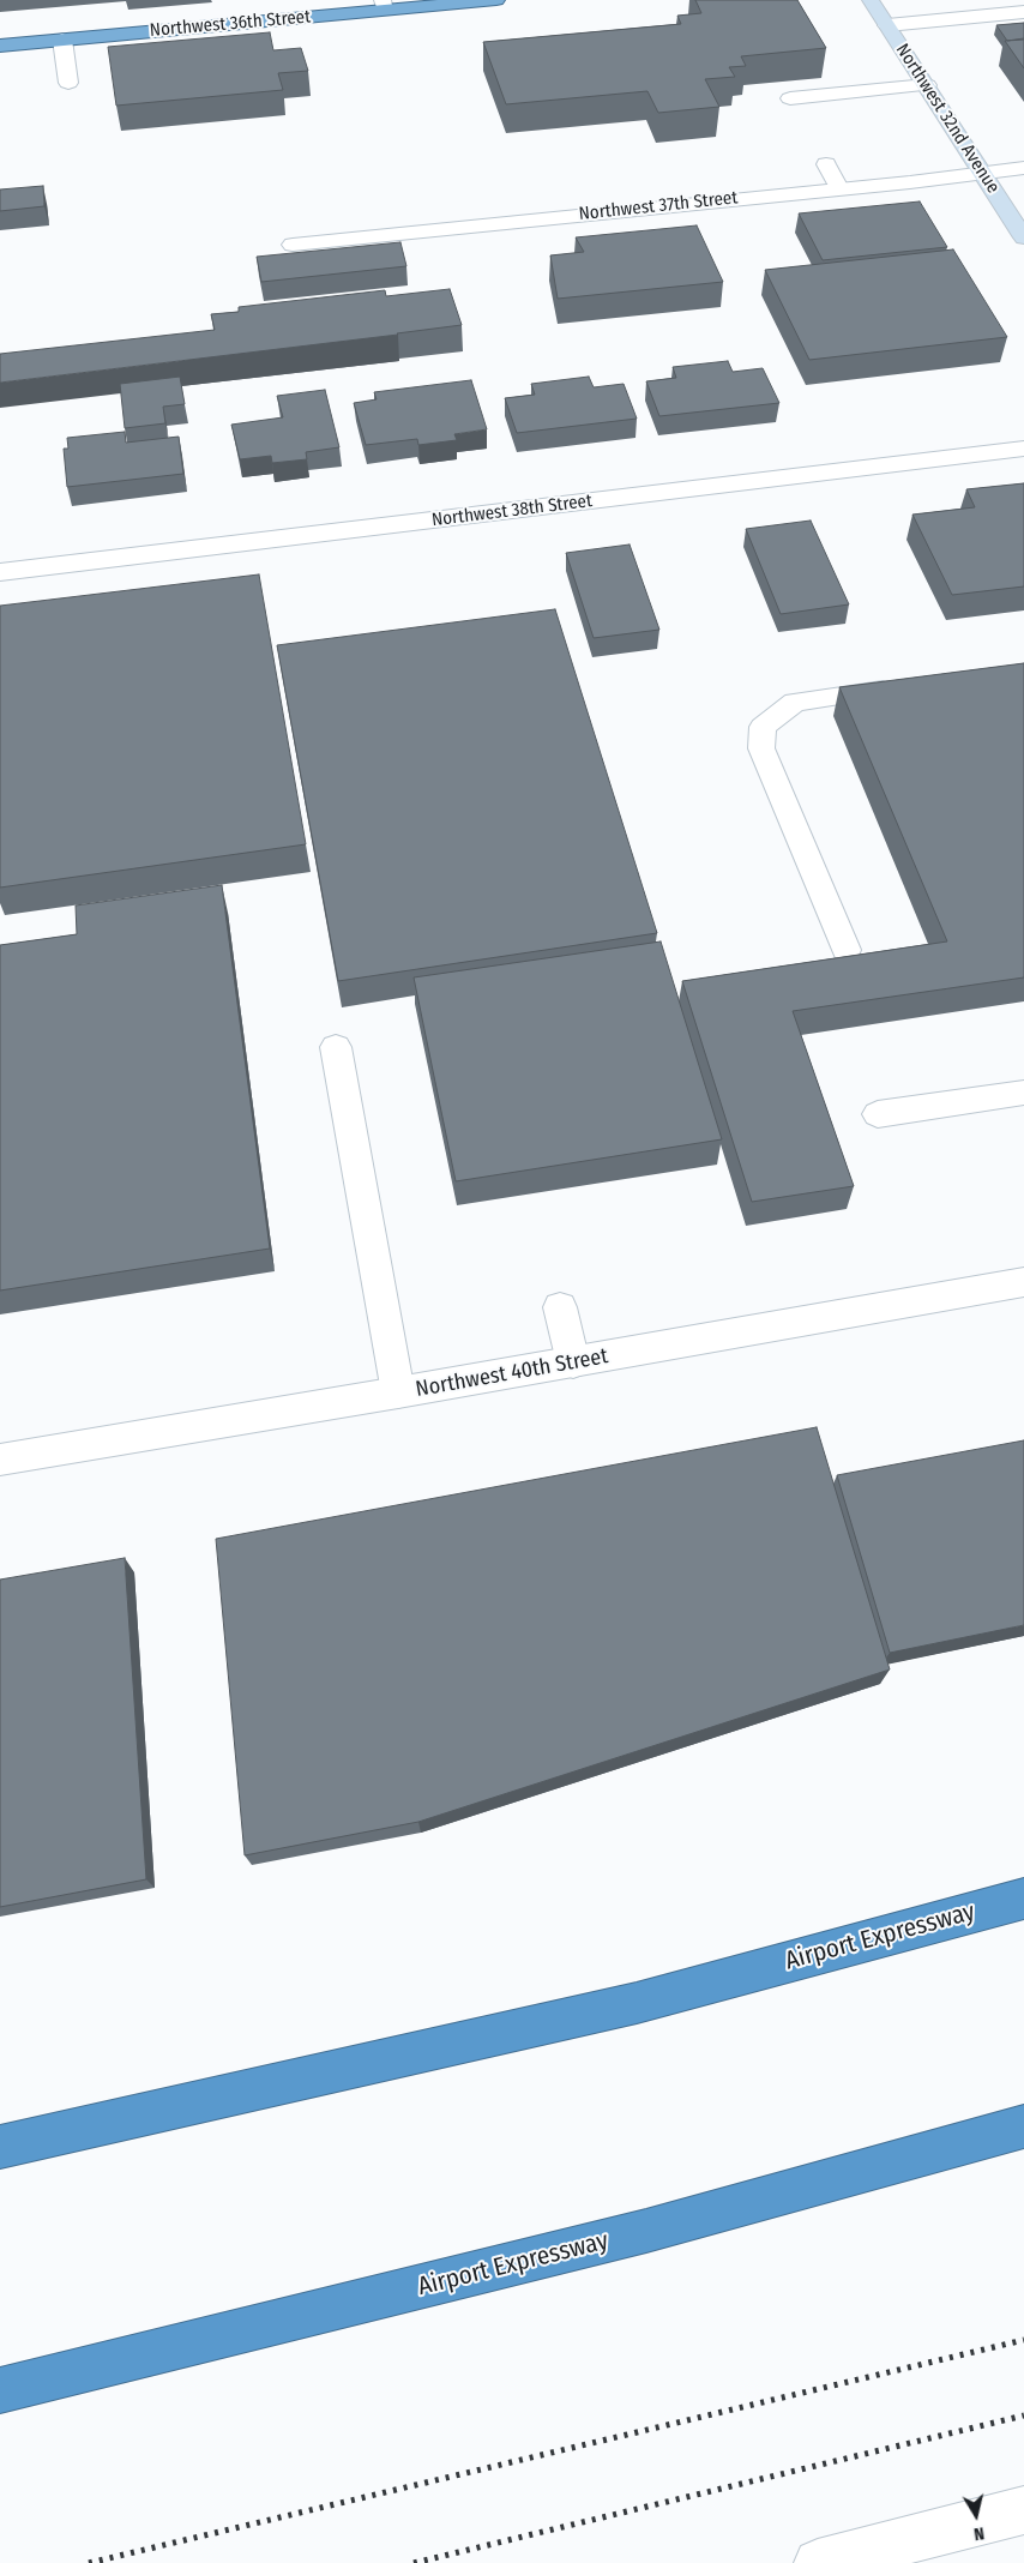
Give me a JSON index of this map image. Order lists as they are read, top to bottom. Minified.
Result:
{"streets":{"highway":["Northwest 36th Street","Airport Expressway"],"main road":["Northwest 32nd Avenue"],"street":["Northwest 37th Street","Northwest 38th Street","Northwest 40th Street"]},"crossings":[["Northwest 32nd Avenue","Northwest 37th Street"]],"north":"bottom"}
